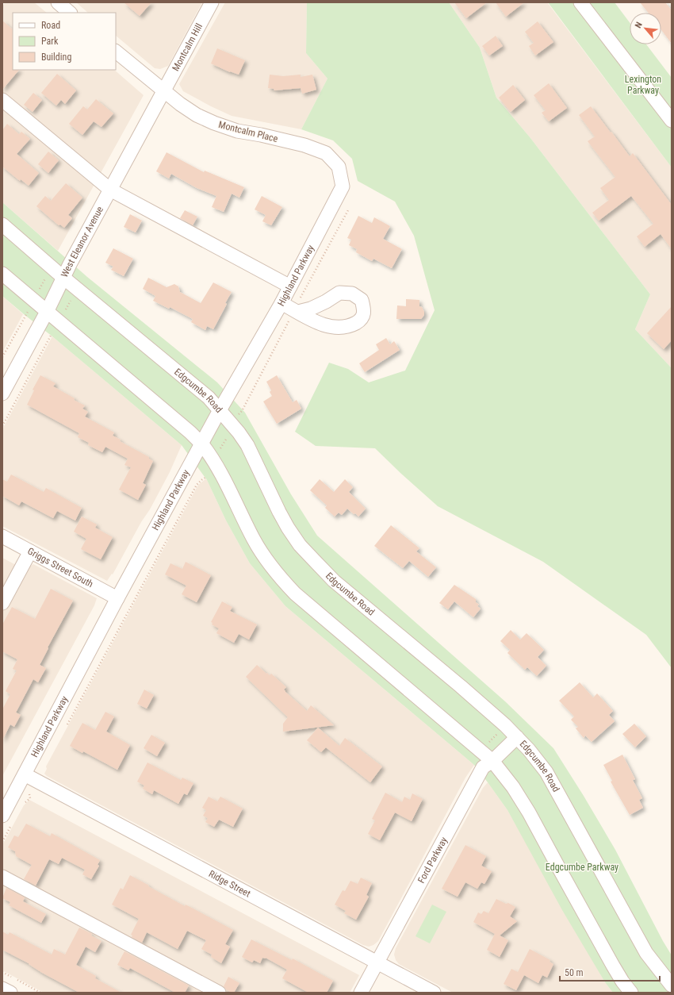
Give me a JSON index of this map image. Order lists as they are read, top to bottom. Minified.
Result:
{"streets":{"street":["Montcalm Hill","Montcalm Place","West Eleanor Avenue","Highland Parkway","Edgcumbe Road","Griggs Street South","Ford Parkway","Ridge Street"]},"crossings":[["Montcalm Hill","Montcalm Place"],["Montcalm Hill","West Eleanor Avenue"],["Montcalm Place","West Eleanor Avenue"],["Montcalm Place","Highland Parkway"],["West Eleanor Avenue","Edgcumbe Road"],["Highland Parkway","Edgcumbe Road"],["Highland Parkway","Griggs Street South"],["Highland Parkway","Ridge Street"],["Edgcumbe Road","Ford Parkway"],["Ford Parkway","Ridge Street"]],"parks":["Lexington Parkway","Edgcumbe Parkway"],"legend":["Road","Park","Building"],"scale_bar":"50 m","north":"top left"}
